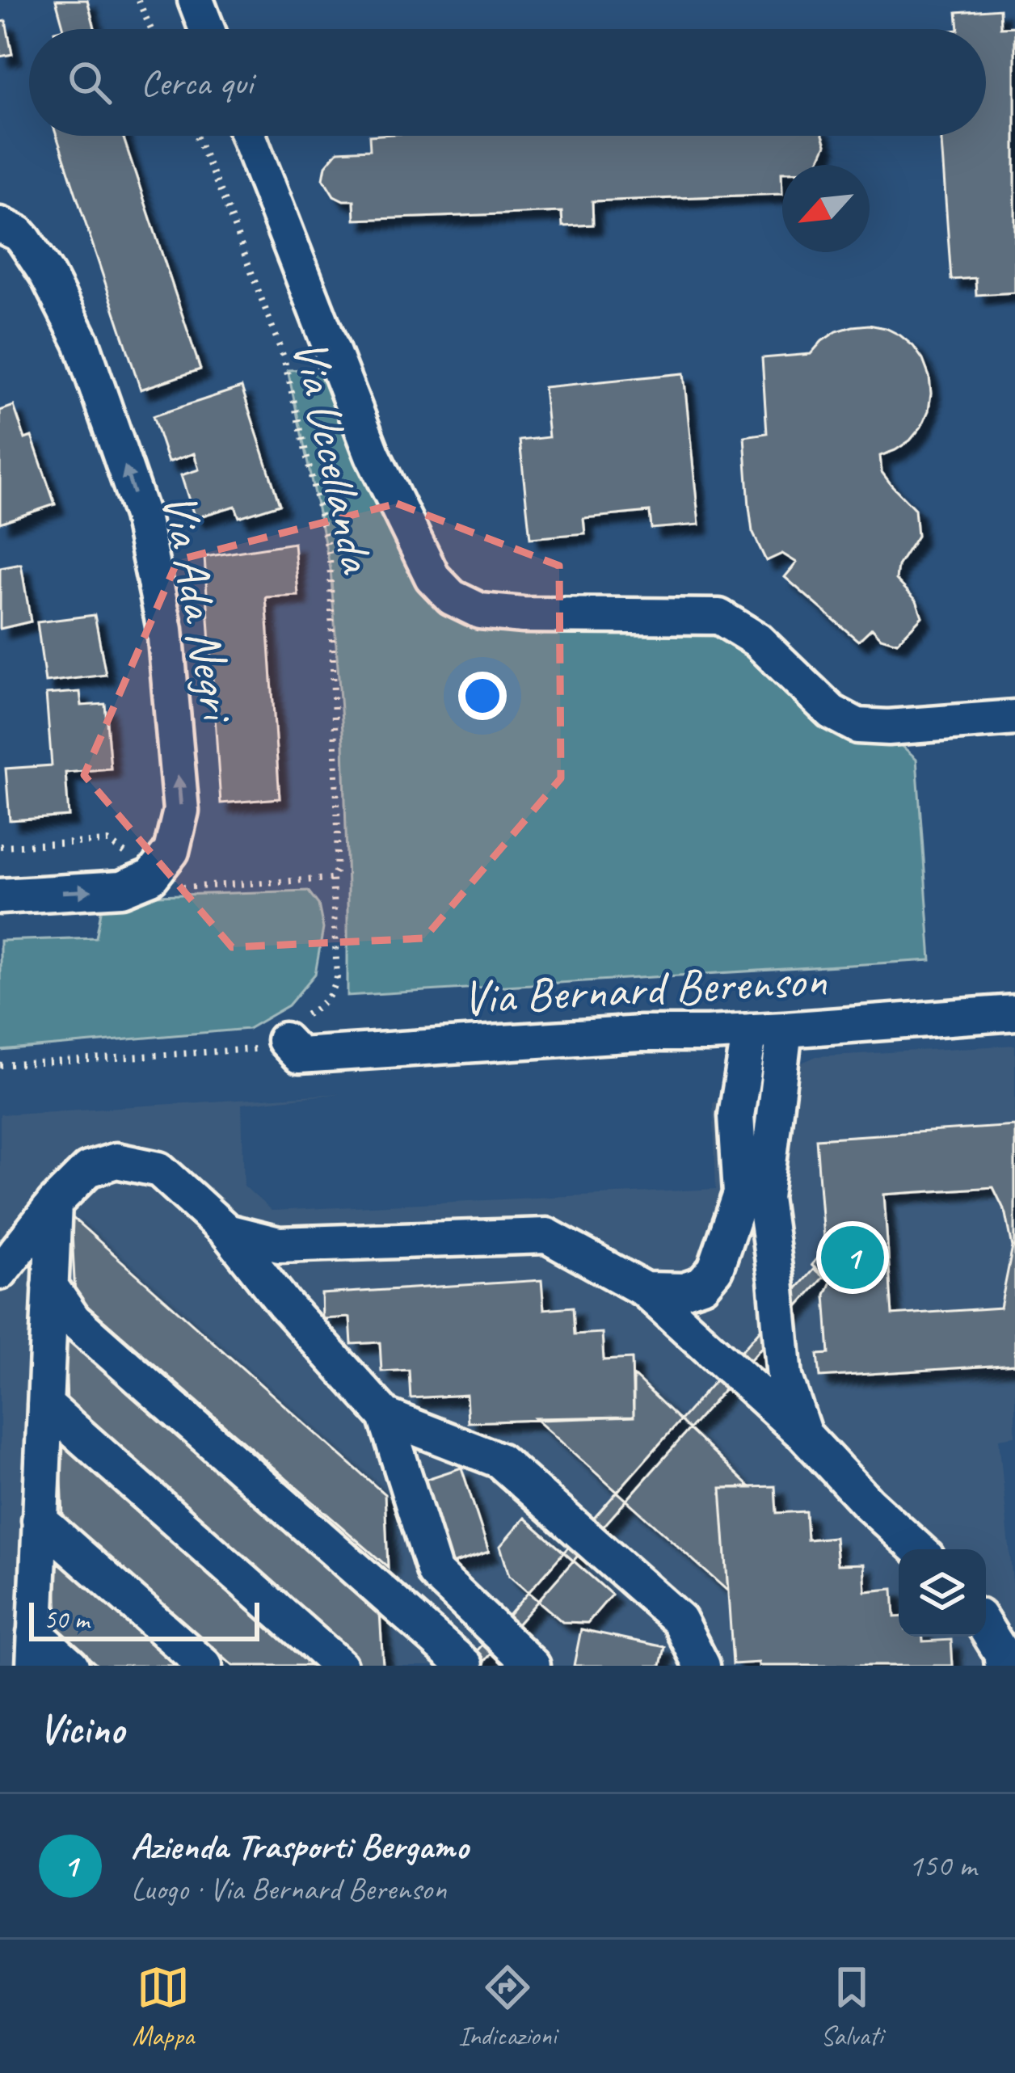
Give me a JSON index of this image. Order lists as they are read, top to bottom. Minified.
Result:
{"streets":{"street":["Via Ada Negri","Via Bernard Berenson"],"path":["Via Uccellanda"]},"crossings":[["Via Uccellanda","Via Bernard Berenson"]],"one_way":["Via Ada Negri"],"scale_bar":"50 m","north":"bottom left","page":{"search":"Cerca qui","pins":"1","scale":"50 m","heading":"Vicino","list":[{"mark":"1","name":"Azienda Trasporti Bergamo","note":"Luogo · Via Bernard Berenson","value":"150 m"}],"nav":["Mappa","Indicazioni","Salvati"]}}
